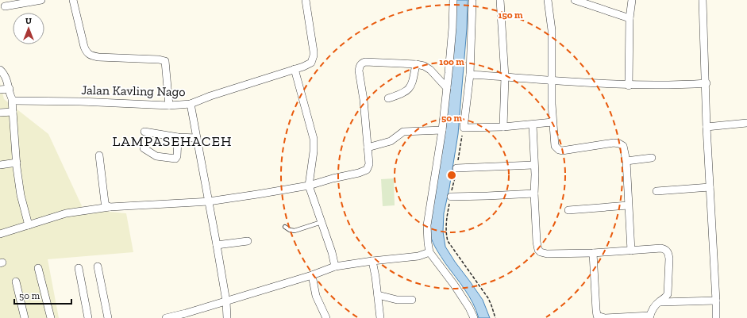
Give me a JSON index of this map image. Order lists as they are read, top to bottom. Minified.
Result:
{"streets":{"street":["Jalan Kavling Nago"]},"districts":["LAMPASEHACEH"],"scale_bar":"50 m","north":"top","rings":["150 m","100 m","50 m"]}
